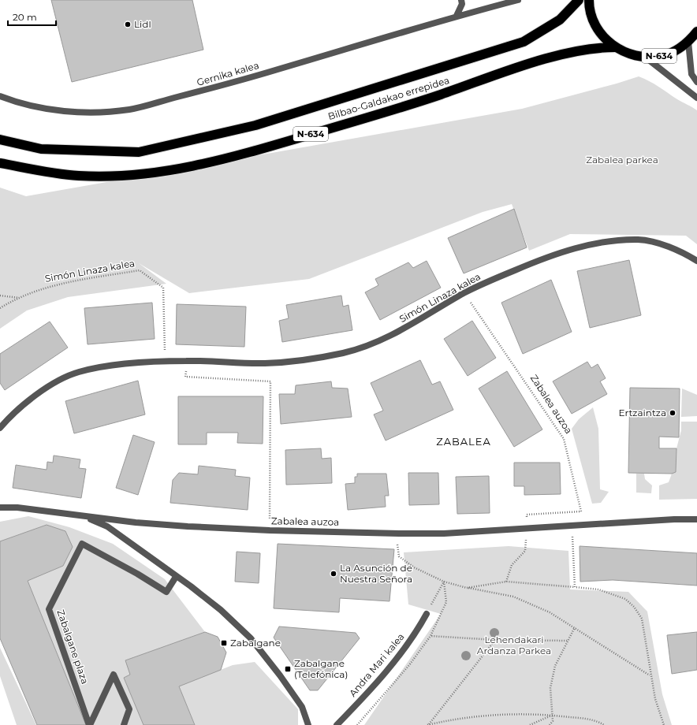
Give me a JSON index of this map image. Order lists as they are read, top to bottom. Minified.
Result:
{"streets":{"highway":["N-634","Bilbao-Galdakao errepidea"],"street":["Gernika kalea","Simón Linaza kalea","Zabalea auzoa","Zabalgane plaza","Andra Mari kalea"]},"crossings":[["Simón Linaza kalea","Zabalea auzoa"]],"districts":["ZABALEA"],"parks":["Zabalea parkea","Lehendakari Ardanza Parkea"],"places":{"other":["Lidl","Ertzaintza","La Asunción de Nuestra Señora"],"transit":["Zabalgane","Zabalgane (Telefónica)"]},"scale_bar":"20 m"}
